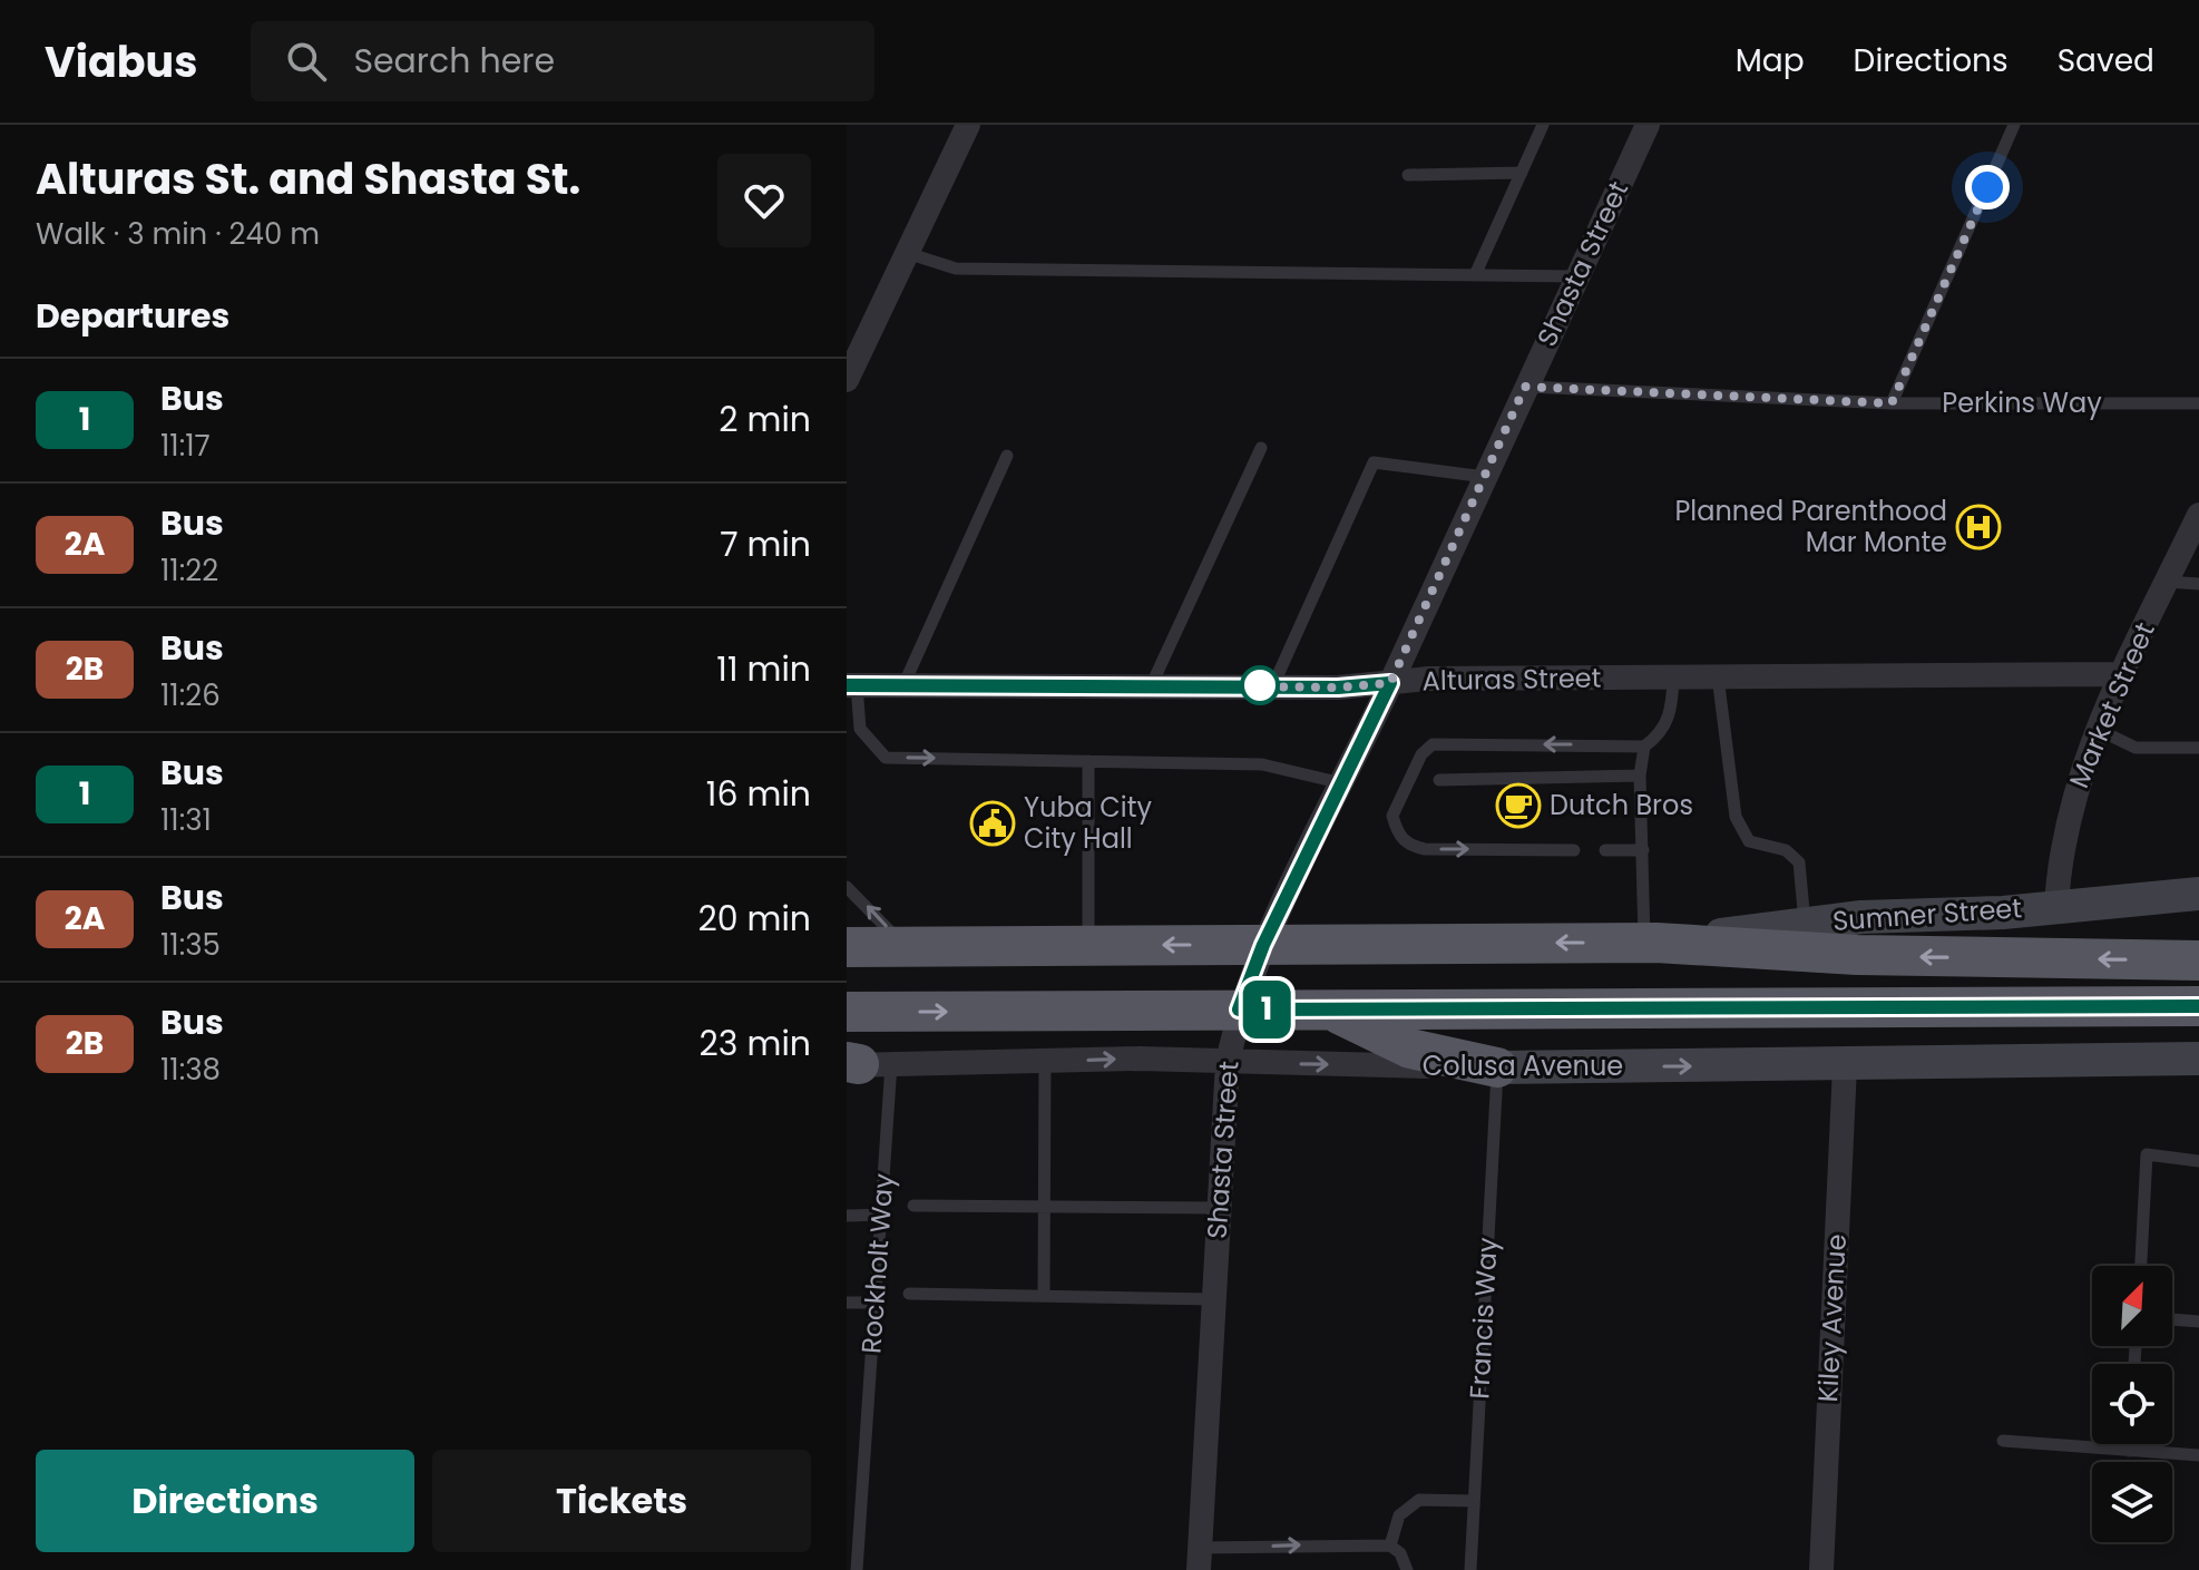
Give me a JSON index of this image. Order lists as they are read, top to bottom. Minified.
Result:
{"streets":{"main road":["Sumner Street","Colusa Avenue"],"street":["Shasta Street","Alturas Street","Market Street","Kiley Avenue"],"lane":["Perkins Way","Rockholt Way","Francis Way"]},"crossings":[["Shasta Street","Perkins Way"],["Shasta Street","Alturas Street"],["Shasta Street","Colusa Avenue"],["Alturas Street","Market Street"],["Market Street","Sumner Street"],["Colusa Avenue","Rockholt Way"],["Colusa Avenue","Francis Way"],["Colusa Avenue","Kiley Avenue"]],"one_way":["Colusa Avenue"],"places":{"hospital":["Planned Parenthood Mar Monte"],"cafe":["Dutch Bros"],"public building":["Yuba City City Hall"]},"lines":["bus line 1"],"north":"top right","page":{"header":"Viabus","search":"Search here","nav":["Map","Directions","Saved"],"heading":[["Alturas St. and Shasta St.","Walk · 3 min · 240 m"],"Departures"],"on_map":"1","list":[{"mark":"1","name":"Bus","note":"11:17","value":"2 min"},{"mark":"2A","name":"Bus","note":"11:22","value":"7 min"},{"mark":"2B","name":"Bus","note":"11:26","value":"11 min"},{"mark":"1","name":"Bus","note":"11:31","value":"16 min"},{"mark":"2A","name":"Bus","note":"11:35","value":"20 min"},{"mark":"2B","name":"Bus","note":"11:38","value":"23 min"}],"buttons":["Directions","Tickets"]}}
